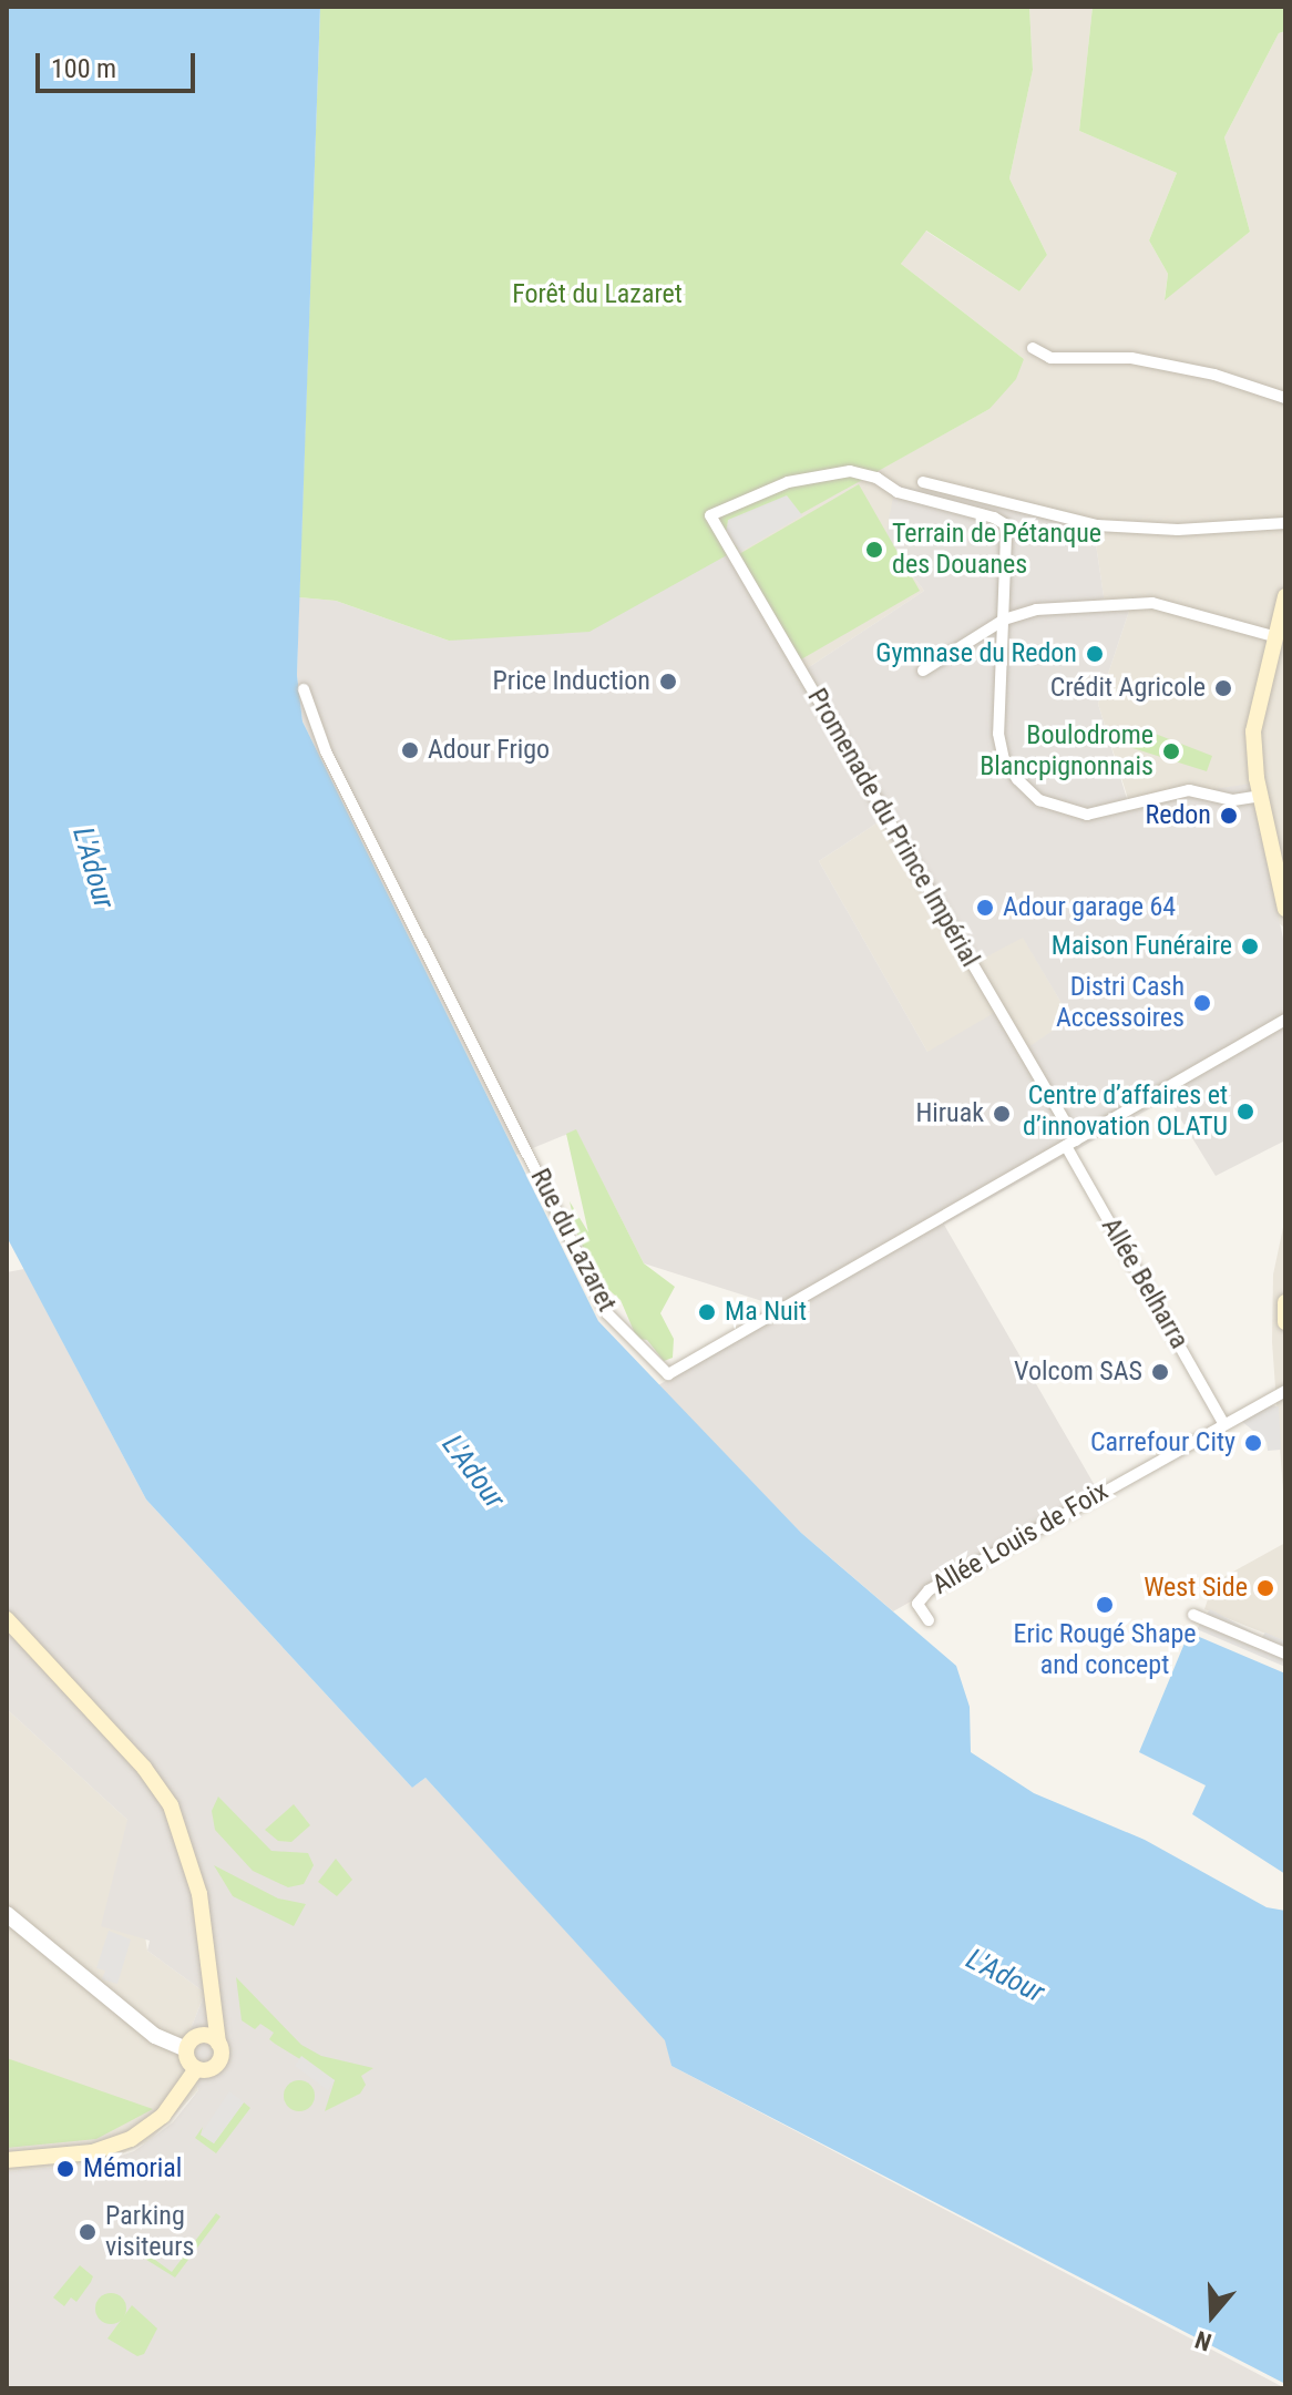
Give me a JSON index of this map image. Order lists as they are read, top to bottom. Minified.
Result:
{"streets":{"street":["Promenade du Prince Impérial","Rue du Lazaret","Allée Belharra","Allée Louis de Foix"]},"crossings":[["Promenade du Prince Impérial","Rue du Lazaret"],["Promenade du Prince Impérial","Allée Belharra"],["Rue du Lazaret","Allée Belharra"],["Allée Belharra","Allée Louis de Foix"]],"water":["L'Adour"],"parks":["Forêt du Lazaret"],"places":["Terrain de Pétanque des Douanes","Gymnase du Redon","Price Induction","Crédit Agricole","Adour Frigo","Boulodrome Blancpignonnais","Redon","Adour garage 64","Maison Funéraire","Distri Cash Accessoires","Centre d’affaires et d’innovation OLATU","Hiruak","Ma Nuit","Volcom SAS","Carrefour City","West Side","Eric Rougé Shape and concept","Mémorial","Parking visiteurs"],"scale_bar":"100 m","north":"bottom"}
